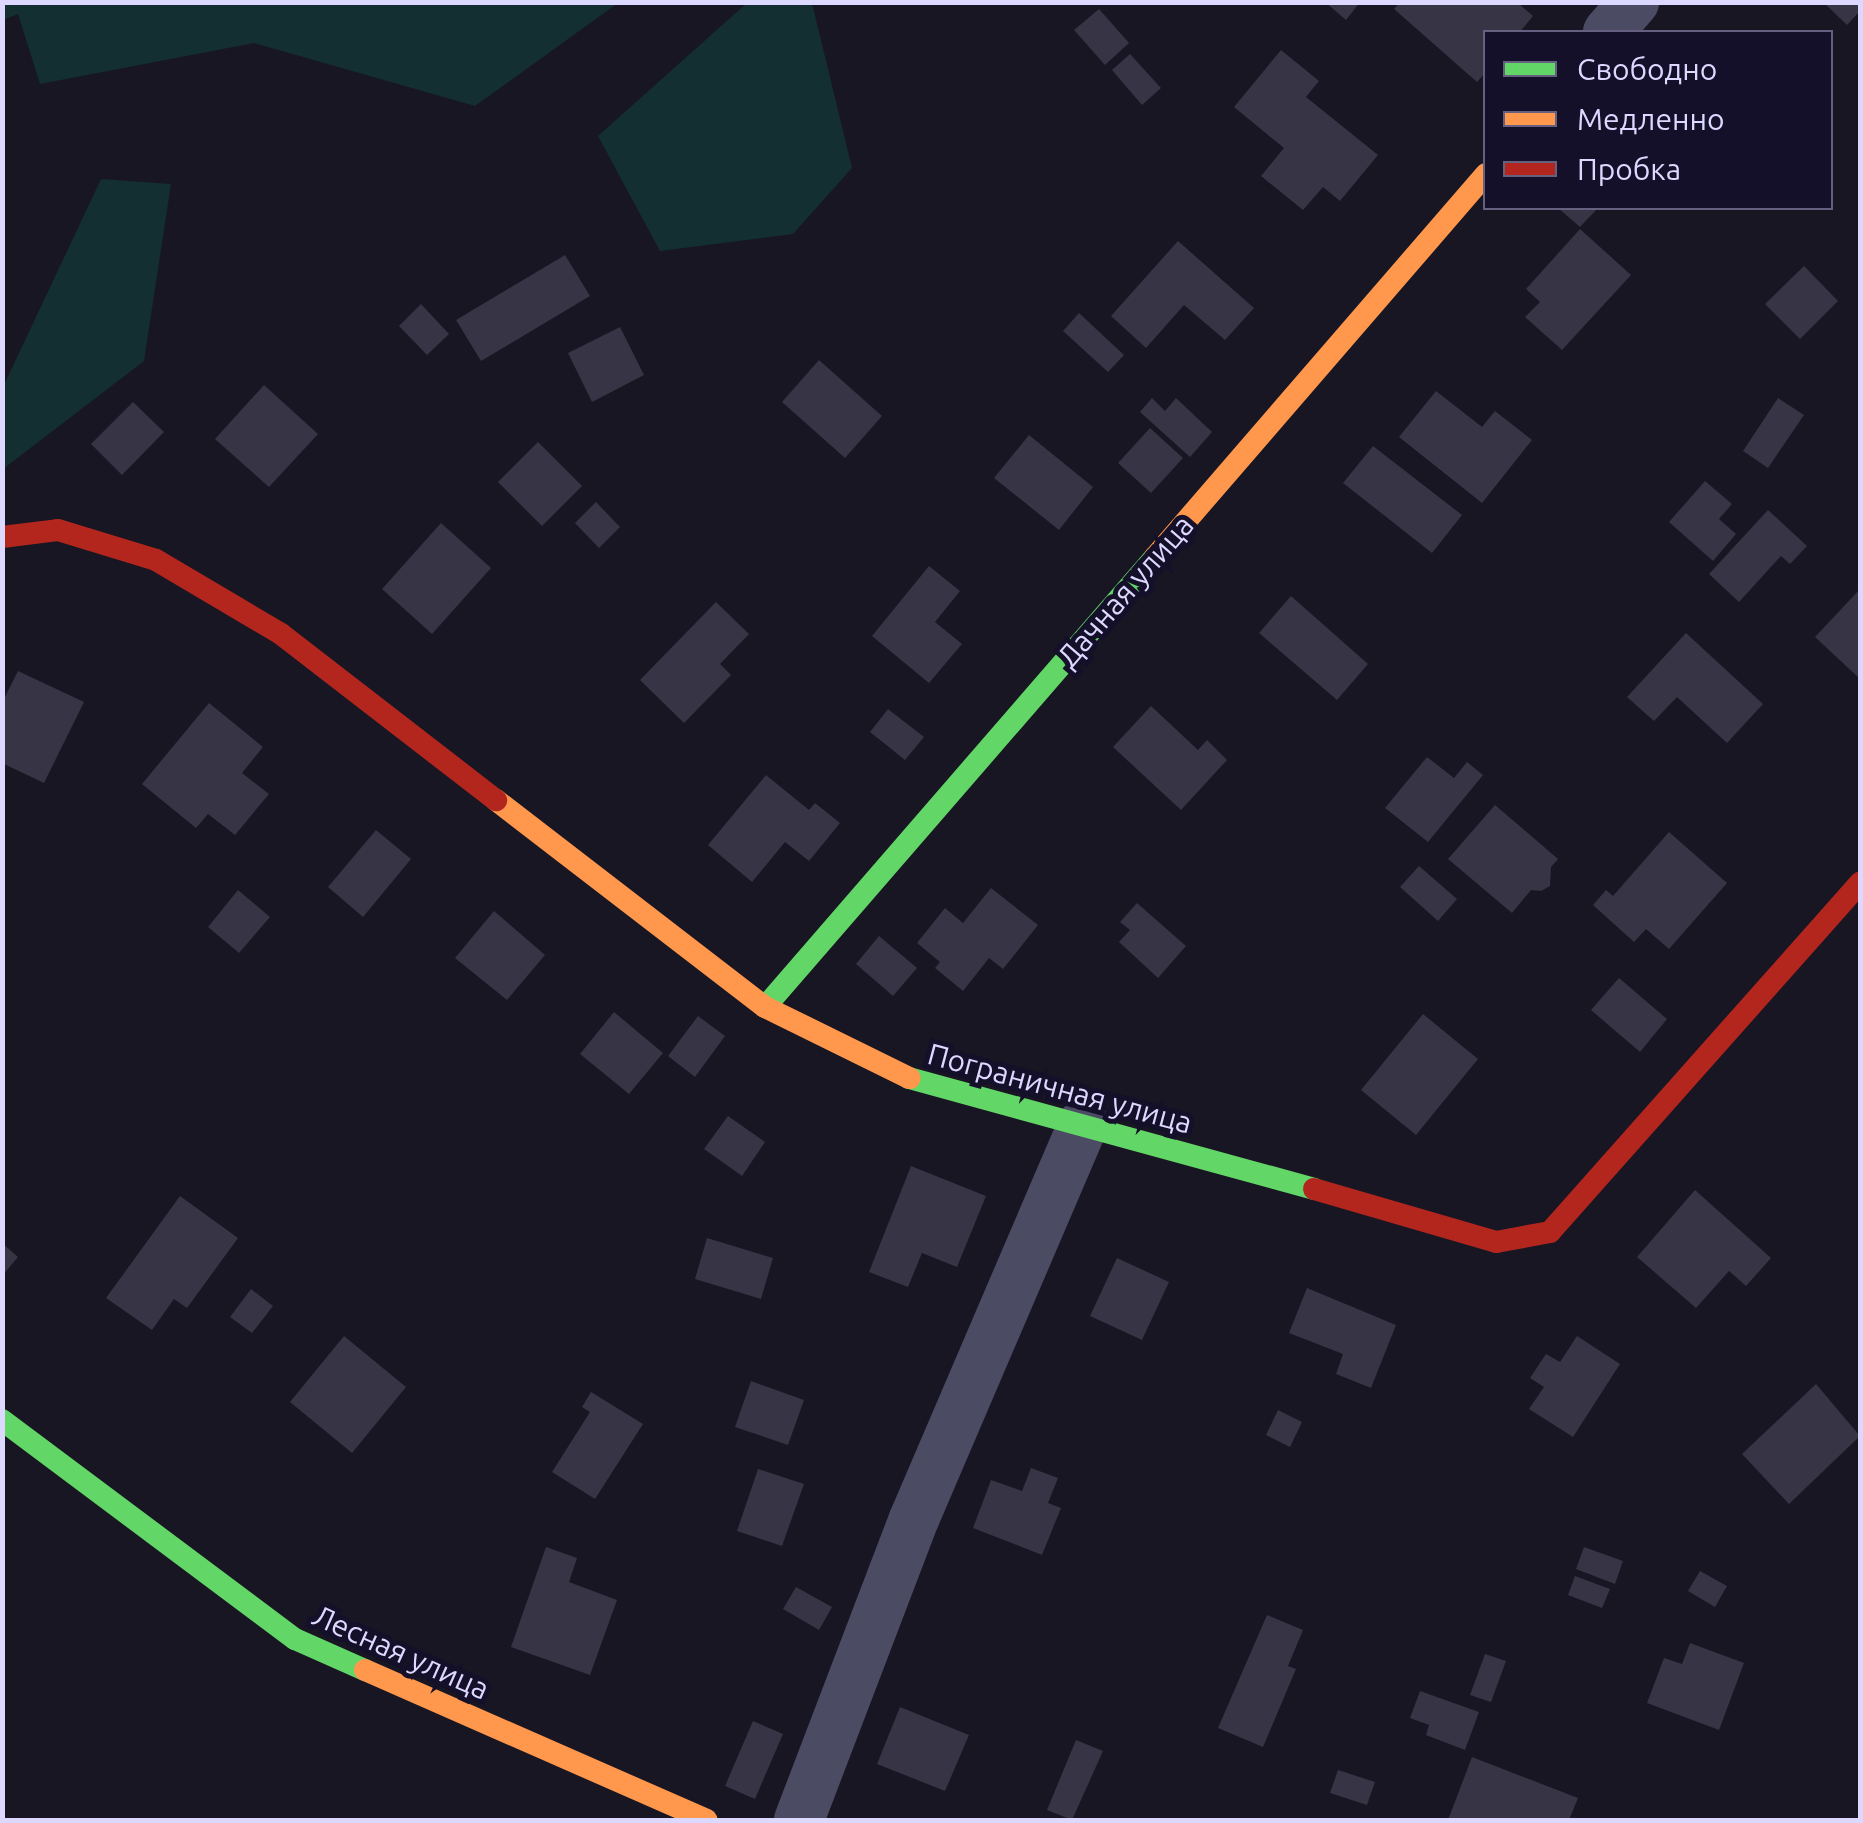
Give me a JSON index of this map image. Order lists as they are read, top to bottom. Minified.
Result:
{"streets":{"street":["Дачная улица","Пограничная улица","Лесная улица"]},"crossings":[["Дачная улица","Пограничная улица"]],"legend":["Свободно","Медленно","Пробка"]}
